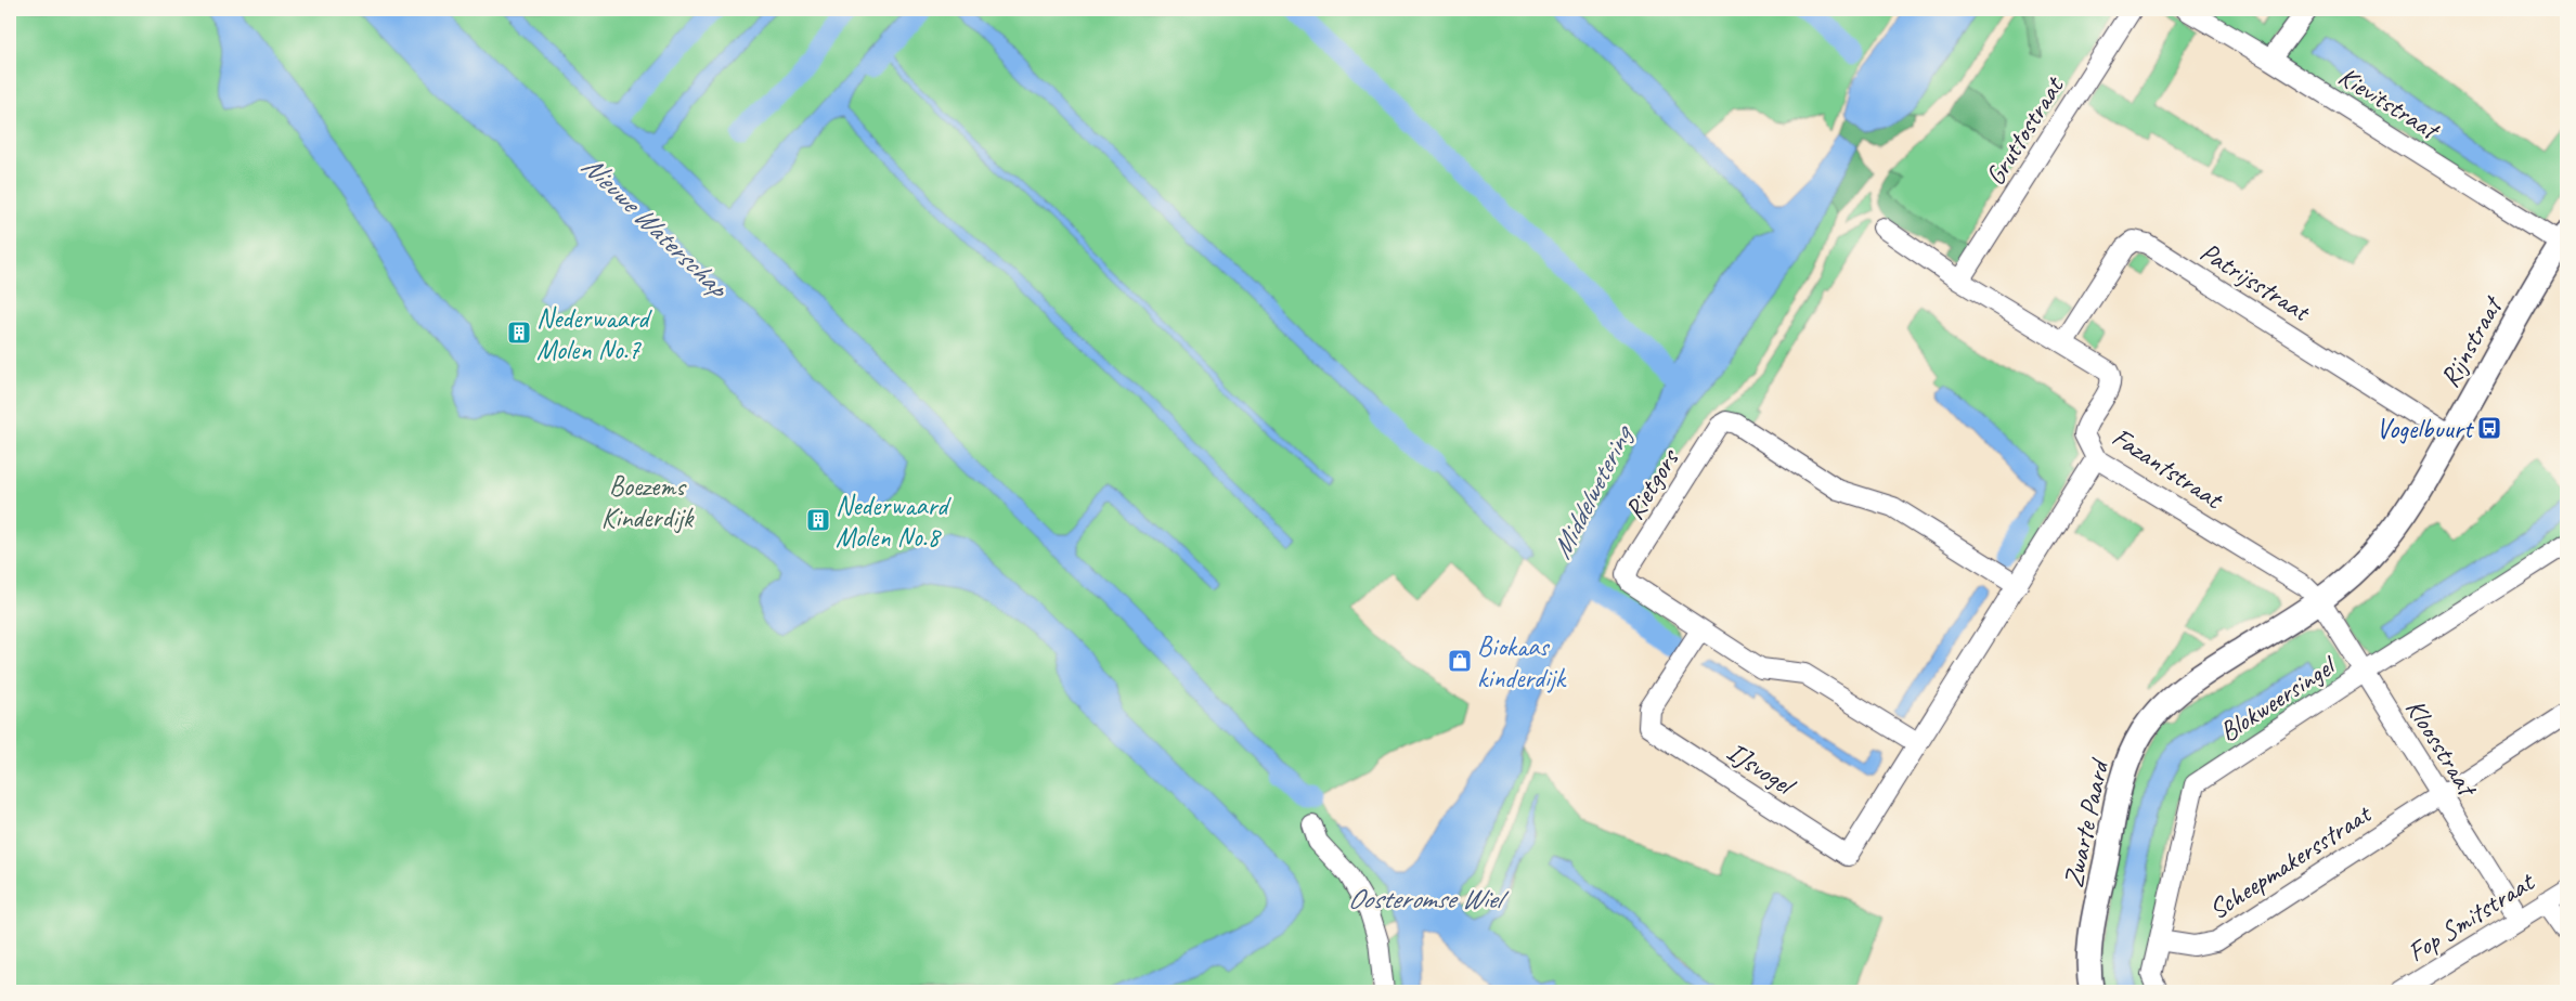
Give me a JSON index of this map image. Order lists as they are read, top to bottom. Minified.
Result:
{"streets":{"street":["Kievitstraat","Gruttostraat","Patrijsstraat","Rijnstraat","Fazantstraat","Rietgors","Blokweersingel","Kloosstraat","IJsvogel","Zwarte Paard","Scheepmakersstraat","Fop Smitstraat"]},"crossings":[["Kievitstraat","Rijnstraat"],["Gruttostraat","Fazantstraat"],["Patrijsstraat","Rijnstraat"],["Patrijsstraat","Fazantstraat"],["Rijnstraat","Fazantstraat"],["Rijnstraat","Kloosstraat"],["Rijnstraat","Zwarte Paard"],["Fazantstraat","Kloosstraat"],["Fazantstraat","Zwarte Paard"],["Rietgors","IJsvogel"],["Blokweersingel","Kloosstraat"],["Blokweersingel","Scheepmakersstraat"],["Kloosstraat","Zwarte Paard"],["Kloosstraat","Scheepmakersstraat"],["Kloosstraat","Fop Smitstraat"]],"water":["Nieuwe Waterschap","Middelwetering","Oosteromse Wiel"],"parks":["Boezems Kinderdijk"],"places":{"building":["Nederwaard Molen No.7","Nederwaard Molen No.8"],"bus stop":["Vogelbuurt"],"shop":["Biokaas kinderdijk"]}}
